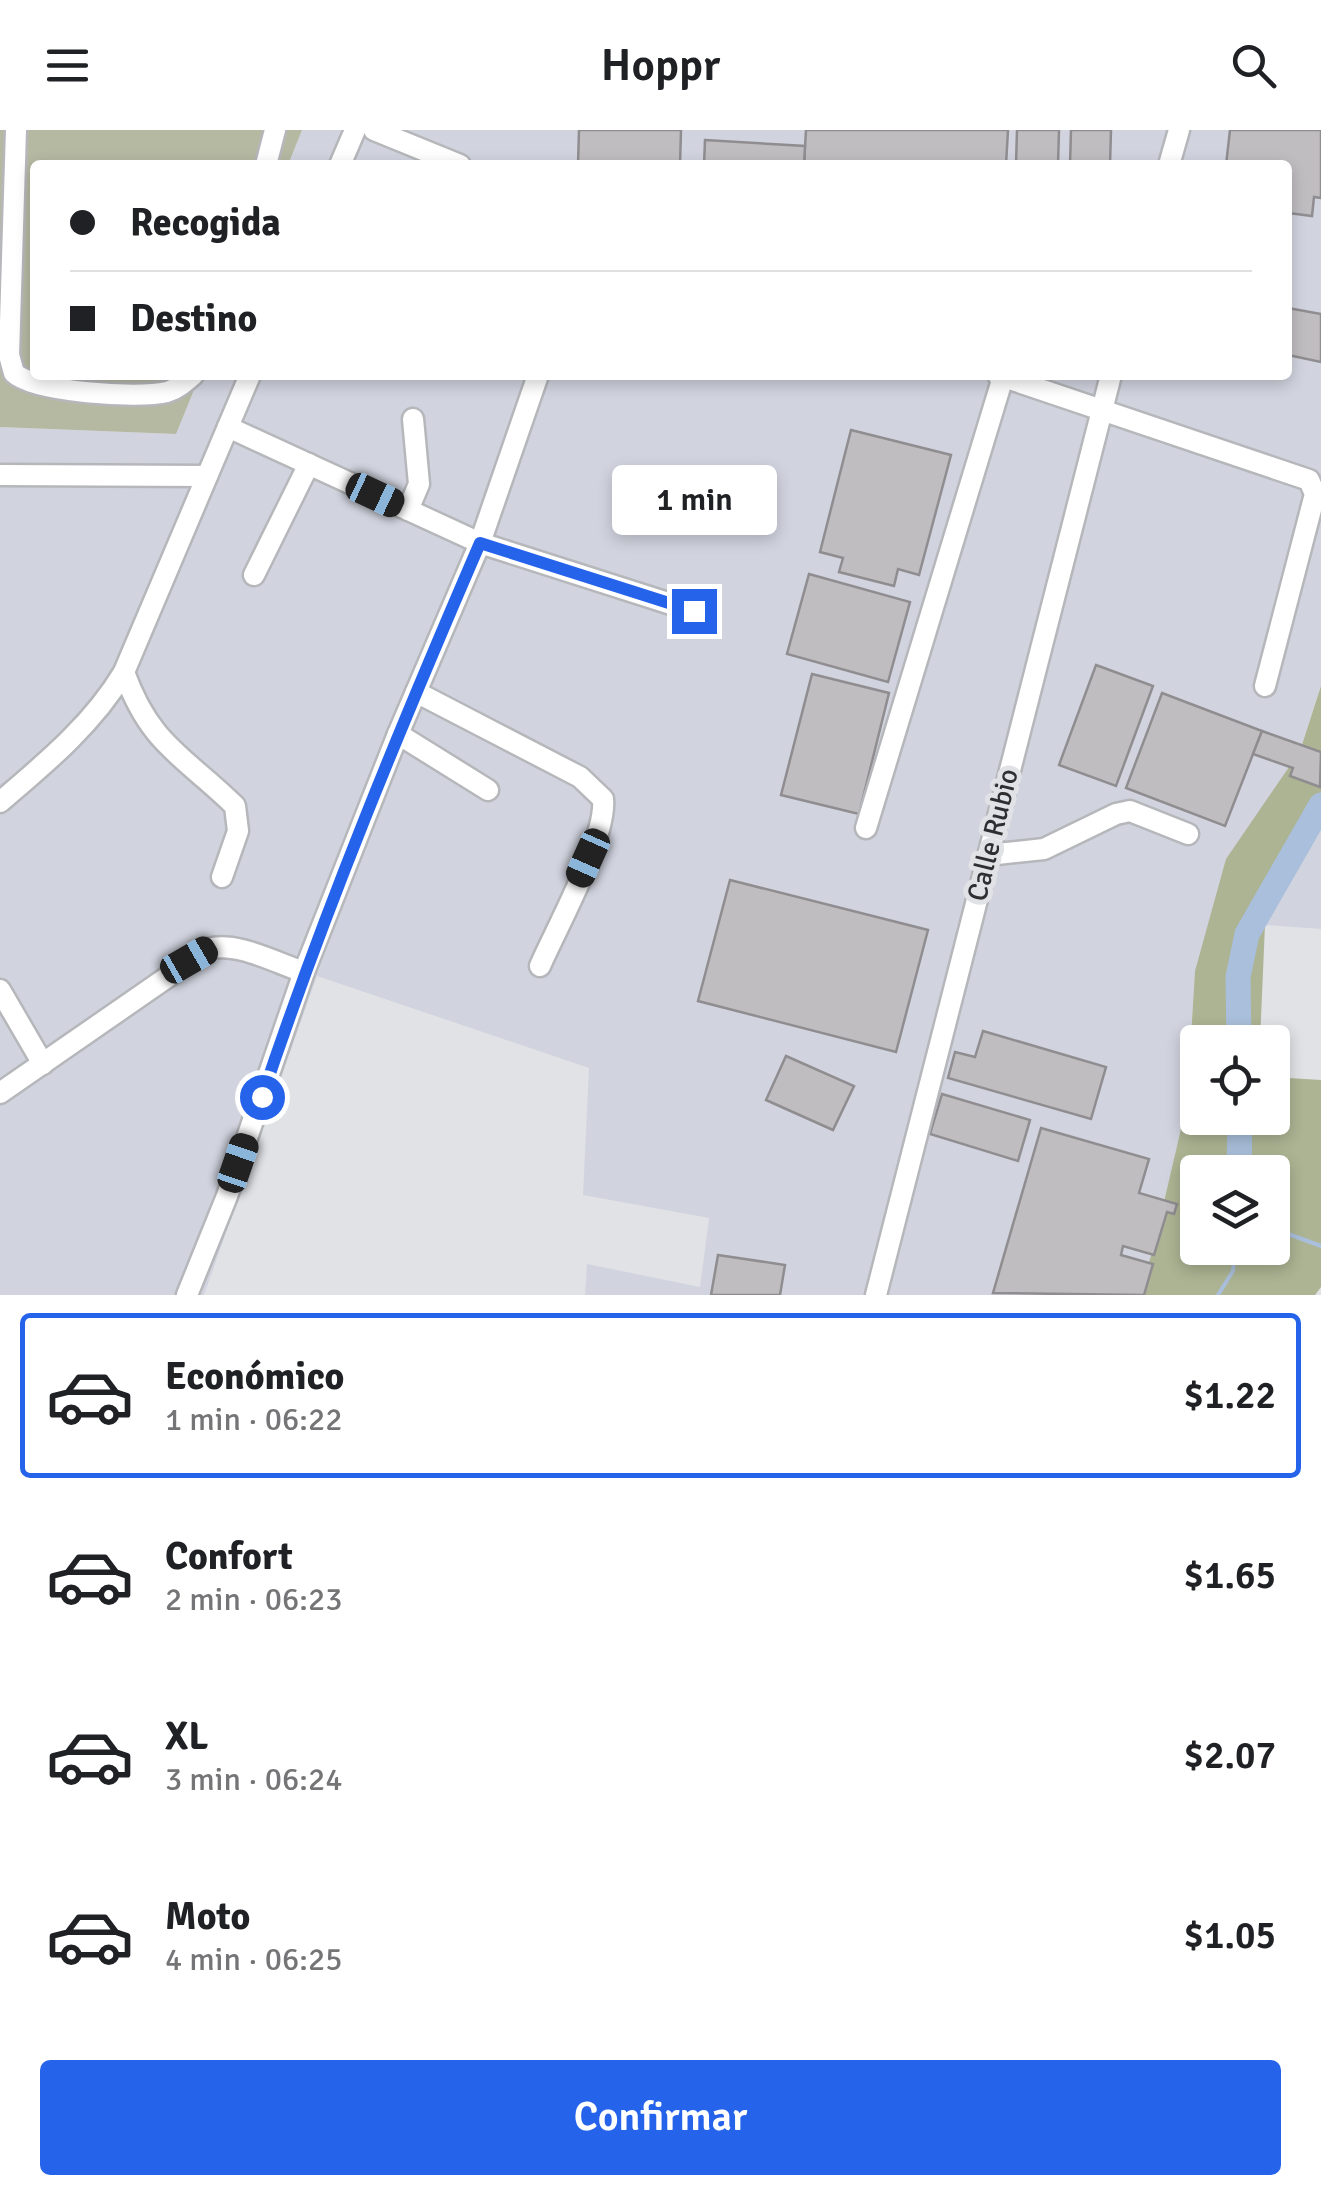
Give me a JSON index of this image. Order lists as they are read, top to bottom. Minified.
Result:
{"streets":{"street":["Calle Rubio"]},"page":{"header":"Hoppr","banner":["Recogida","Destino"],"bubble":"1 min","list":[{"name":"Económico","note":"1 min · 06:22","value":"$1.22"},{"name":"Confort","note":"2 min · 06:23","value":"$1.65"},{"name":"XL","note":"3 min · 06:24","value":"$2.07"},{"name":"Moto","note":"4 min · 06:25","value":"$1.05"}],"buttons":"Confirmar"}}
